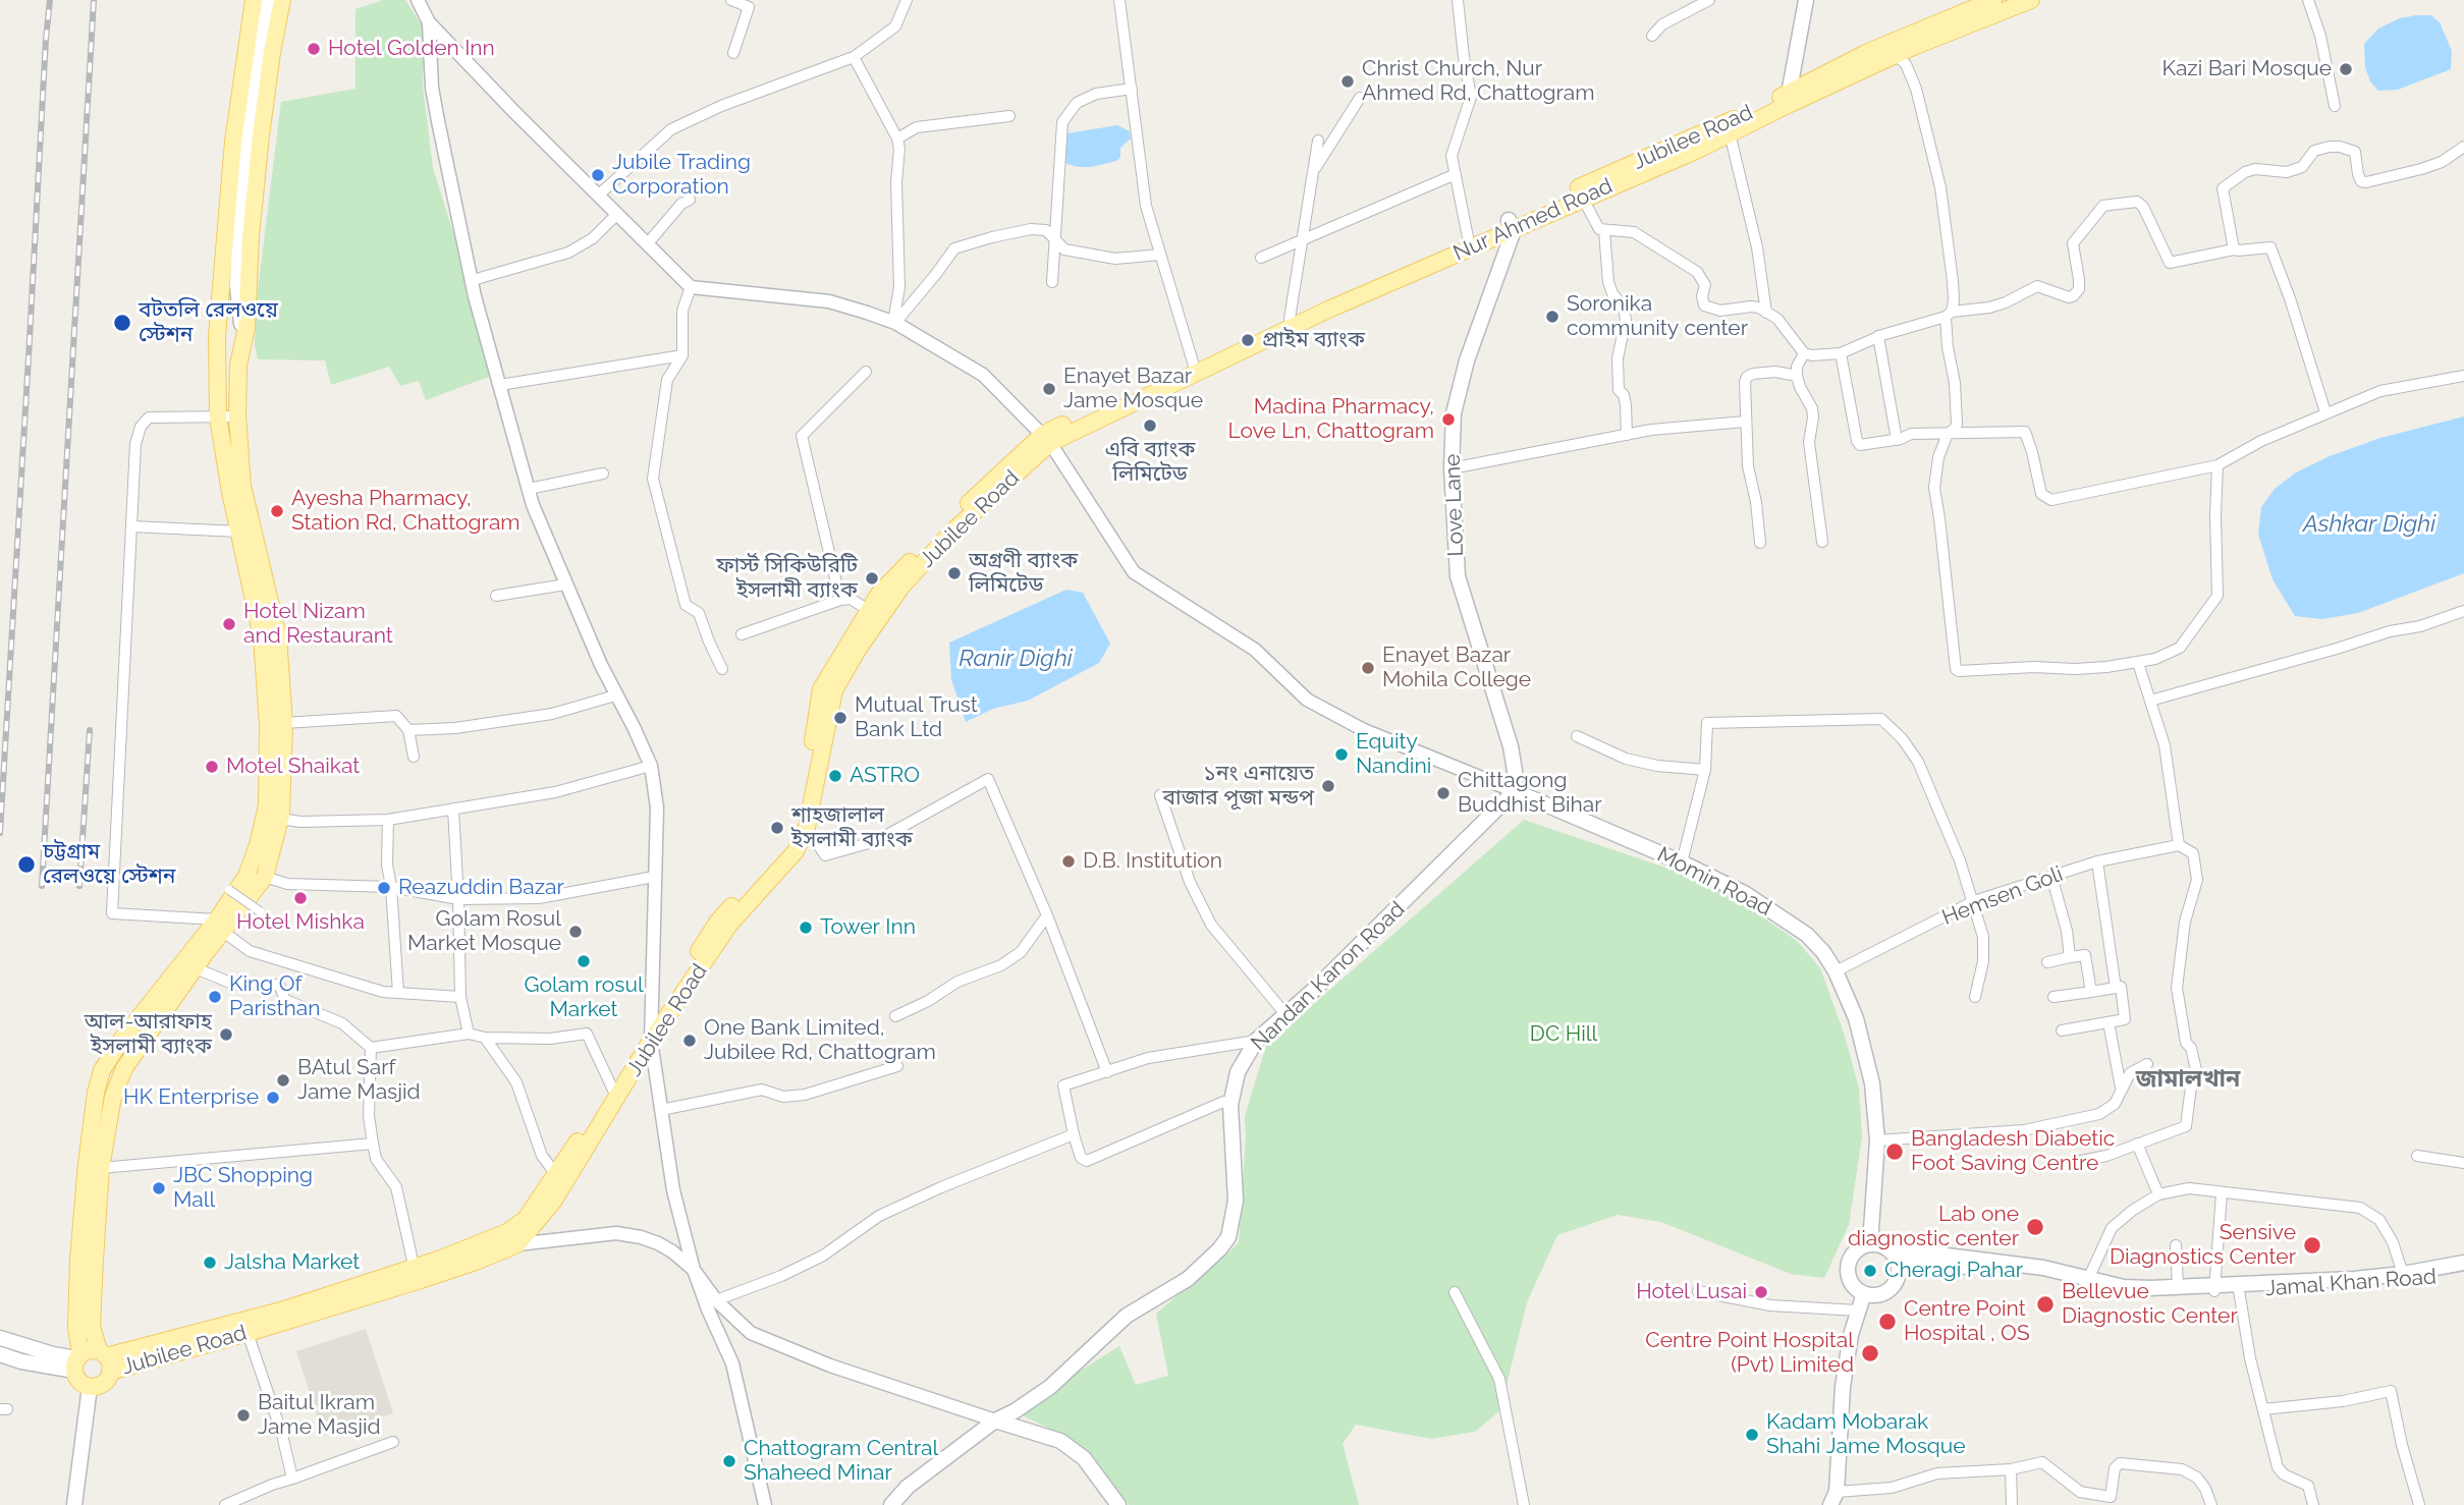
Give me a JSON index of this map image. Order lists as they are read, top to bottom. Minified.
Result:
{"streets":{"main road":["Jubilee Road","Nur Ahmed Road","Love Lane","Momin Road","Nandan Kanon Road","Jamal Khan Road"],"street":["Hemsen Goli"]},"crossings":[["Jubilee Road","Nur Ahmed Road"],["Jubilee Road","Love Lane"],["Nur Ahmed Road","Love Lane"],["Love Lane","Momin Road"],["Love Lane","Nandan Kanon Road"],["Momin Road","Hemsen Goli"],["Momin Road","Nandan Kanon Road"],["Momin Road","Jamal Khan Road"]],"districts":["জামালখান"],"water":["Ashkar Dighi","Ranir Dighi"],"parks":["DC Hill"],"places":["Hotel Golden Inn","Kazi Bari Mosque","Christ Church, Nur Ahmed Rd, Chattogram","Jubile Trading Corporation","Soronika community center","বটতলি রেলওয়ে স্টেশন","প্রাইম ব্যাংক","Enayet Bazar Jame Mosque","Madina Pharmacy, Love Ln, Chattogram","এবি ব্যাংক লিমিটেড","Ayesha Pharmacy, Station Rd, Chattogram","অগ্রণী ব্যাংক লিমিটেড","ফার্স্ট সিকিউরিটি ইসলামী ব্যাংক","Hotel Nizam and Restaurant","Enayet Bazar Mohila College","Mutual Trust Bank Ltd","Equity Nandini","Motel Shaikat","ASTRO","১নং এনায়েত বাজার পূজা মন্ডপ","Chittagong Buddhist Bihar","শাহজালাল ইসলামী ব্যাংক","D.B. Institution","চট্টগ্রাম রেলওয়ে স্টেশন","Reazuddin Bazar","Hotel Mishka","Tower Inn","Golam Rosul Market Mosque","Golam rosul Market","King Of Paristhan","আল-আরাফাহ ইসলামী ব্যাংক","One Bank Limited, Jubilee Rd, Chattogram","BAtul Sarf Jame Masjid","HK Enterprise","Bangladesh Diabetic Foot Saving Centre","JBC Shopping Mall","Lab one diagnostic center","Sensive Diagnostics Center","Jalsha Market","Cheragi Pahar","Hotel Lusai","Bellevue Diagnostic Center","Centre Point Hospital , OS","Centre Point Hospital (Pvt) Limited","Baitul Ikram Jame Masjid","Kadam Mobarak Shahi Jame Mosque","Chattogram Central Shaheed Minar"]}
